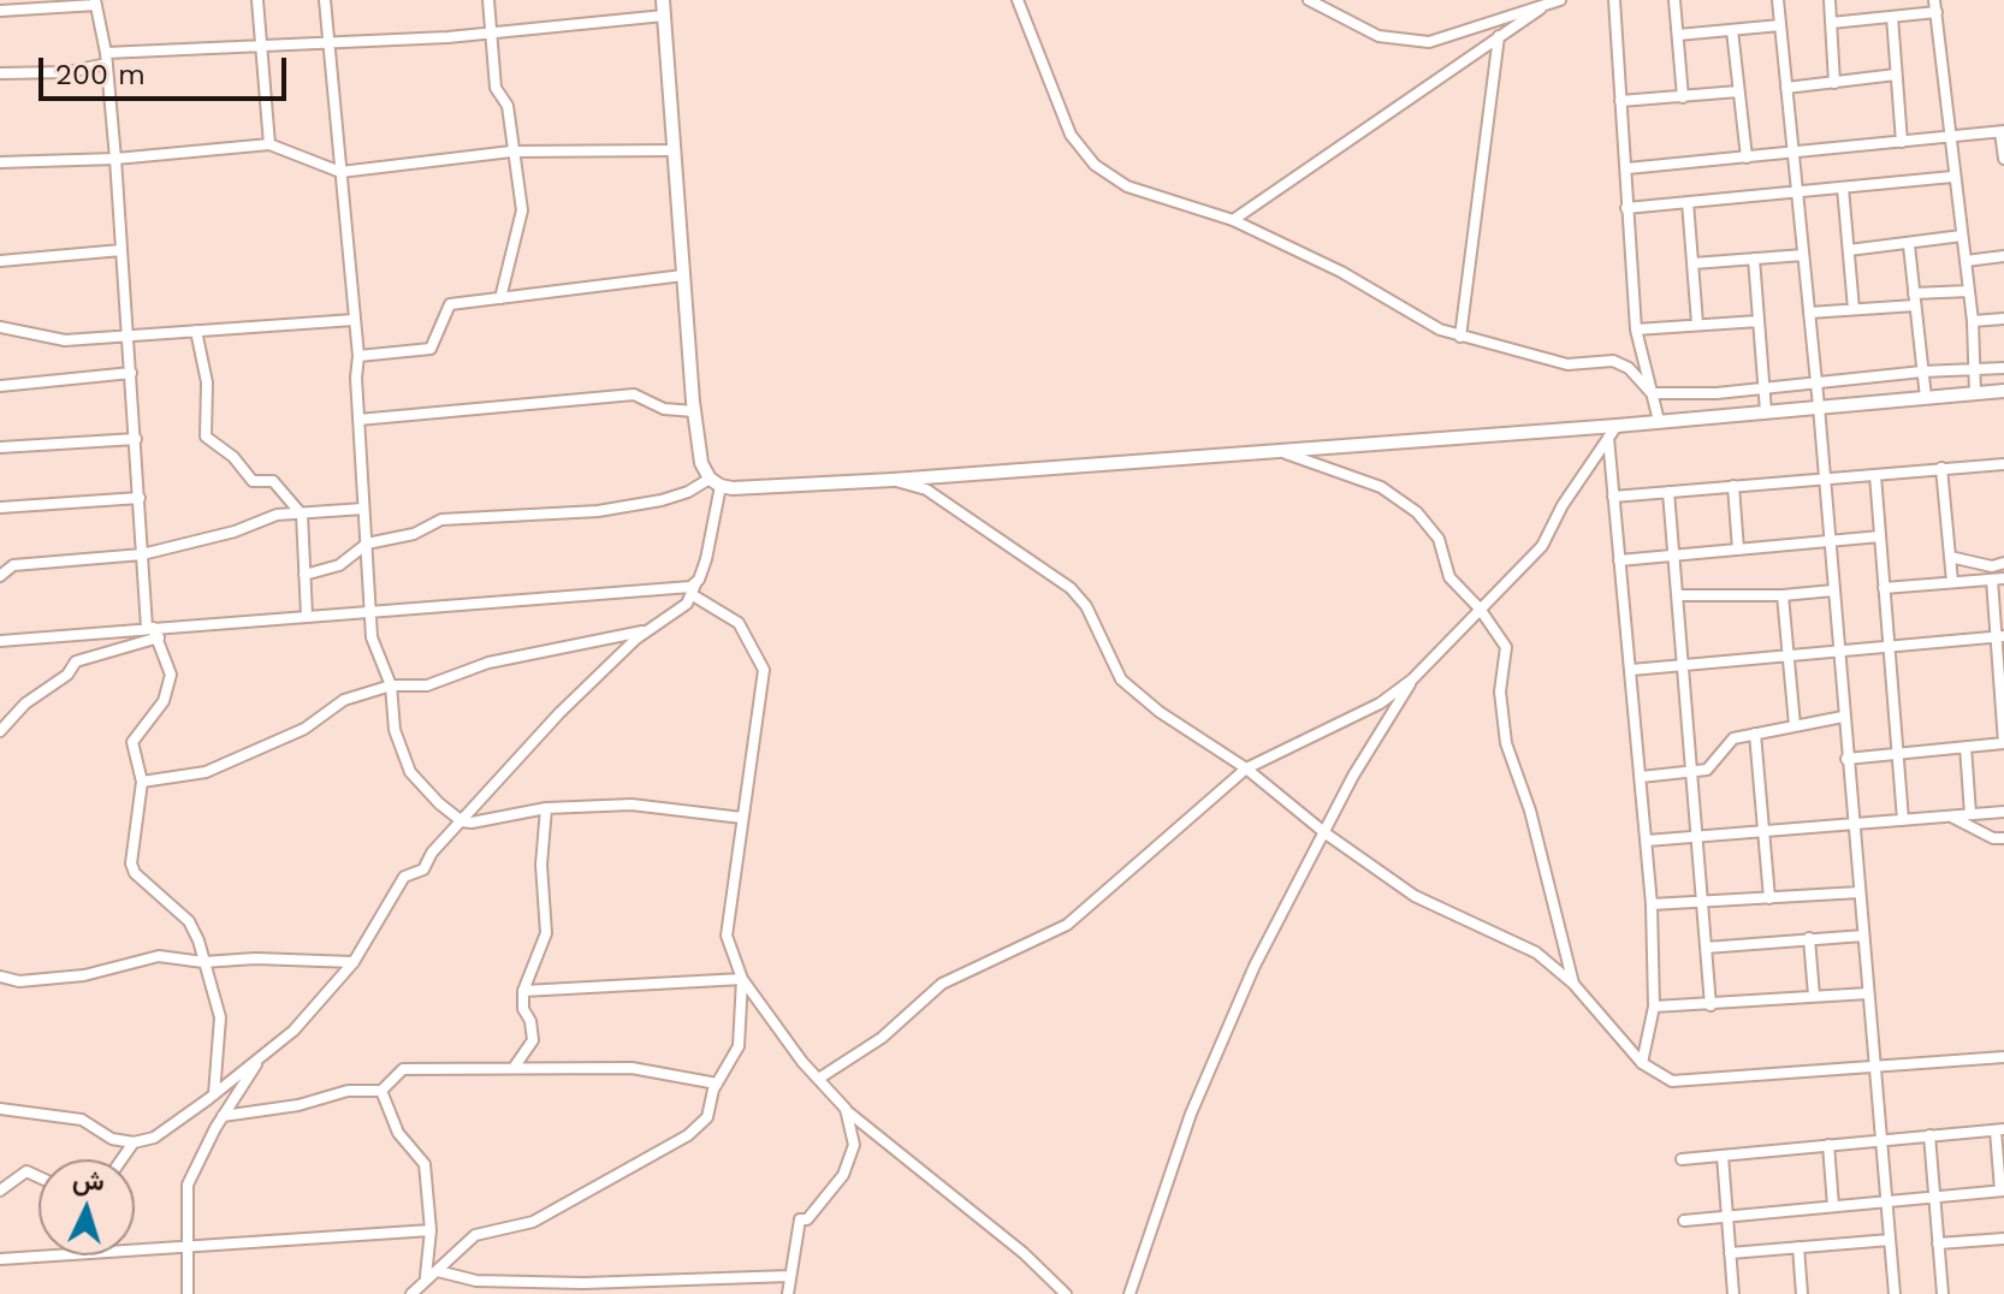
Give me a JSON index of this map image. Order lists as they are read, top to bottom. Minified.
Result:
{"scale_bar":"200 m","north":"top"}
